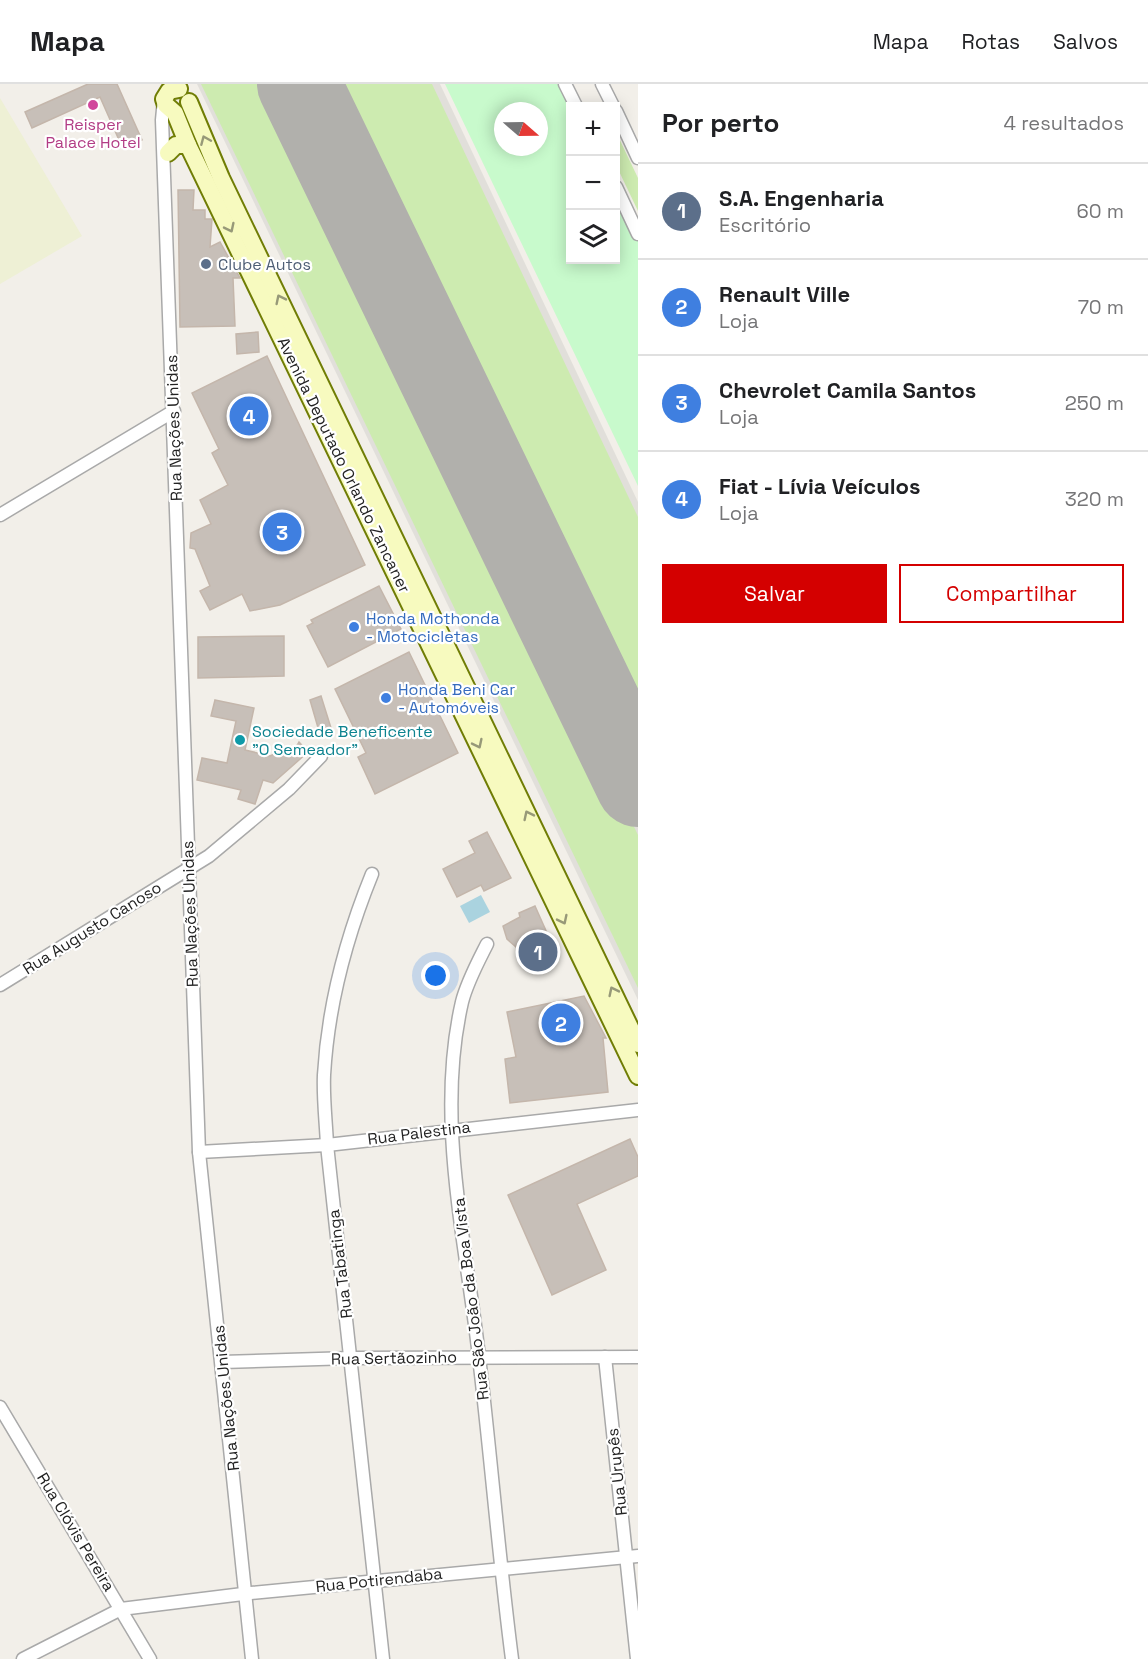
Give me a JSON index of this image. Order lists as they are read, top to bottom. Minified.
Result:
{"streets":{"main road":["Avenida Deputado Orlando Zancaner"],"street":["Rua Nações Unidas","Rua Augusto Canoso","Rua Palestina","Rua Tabatinga","Rua São João da Boa Vista","Rua Sertãozinho","Rua Urupês","Rua Clóvis Pereira","Rua Potirendaba"]},"crossings":[["Rua Nações Unidas","Avenida Deputado Orlando Zancaner"],["Rua Nações Unidas","Rua Augusto Canoso"],["Rua Nações Unidas","Rua Palestina"],["Rua Nações Unidas","Rua Sertãozinho"],["Rua Nações Unidas","Rua Potirendaba"],["Rua Palestina","Rua Tabatinga"],["Rua Palestina","Rua São João da Boa Vista"],["Rua Tabatinga","Rua Sertãozinho"],["Rua Tabatinga","Rua Potirendaba"],["Rua São João da Boa Vista","Rua Sertãozinho"],["Rua São João da Boa Vista","Rua Potirendaba"],["Rua Sertãozinho","Rua Urupês"],["Rua Urupês","Rua Potirendaba"],["Rua Clóvis Pereira","Rua Potirendaba"]],"places":["Reisper Palace Hotel","Clube Autos","Honda Mothonda - Motocicletas","Honda Beni Car - Automóveis","Sociedade Beneficente \"O Semeador\""],"north":"right","page":{"header":"Mapa","nav":["Mapa","Rotas","Salvos"],"heading":["Por perto","4 resultados"],"map_buttons":["+","−"],"list":[{"mark":"1","name":"S.A. Engenharia","note":"Escritório","value":"60 m"},{"mark":"2","name":"Renault Ville","note":"Loja","value":"70 m"},{"mark":"3","name":"Chevrolet Camila Santos","note":"Loja","value":"250 m"},{"mark":"4","name":"Fiat - Lívia Veículos","note":"Loja","value":"320 m"}],"pins":["4","3","1","2"],"buttons":["Salvar","Compartilhar"]}}
